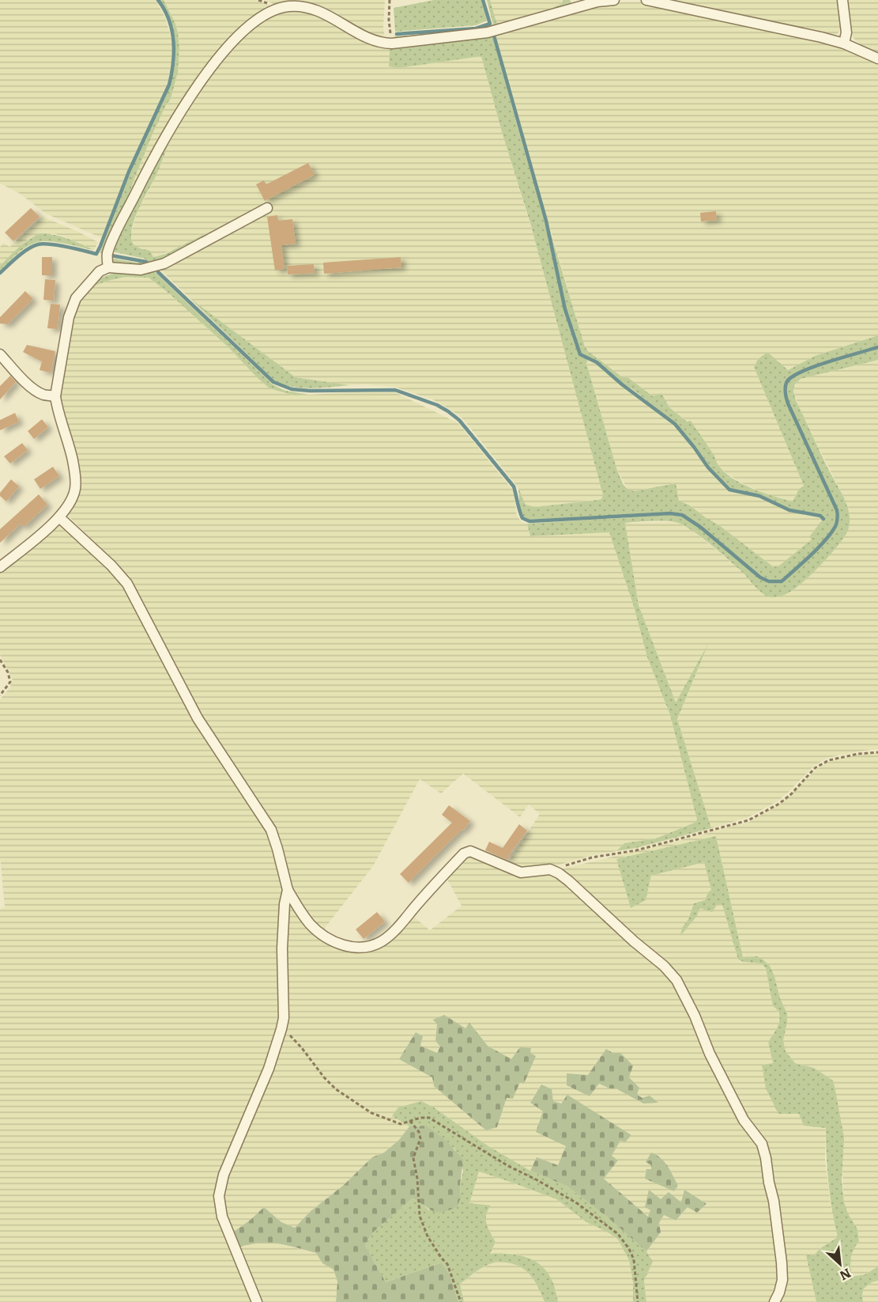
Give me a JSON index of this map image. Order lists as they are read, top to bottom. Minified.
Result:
{"north":"bottom right"}
